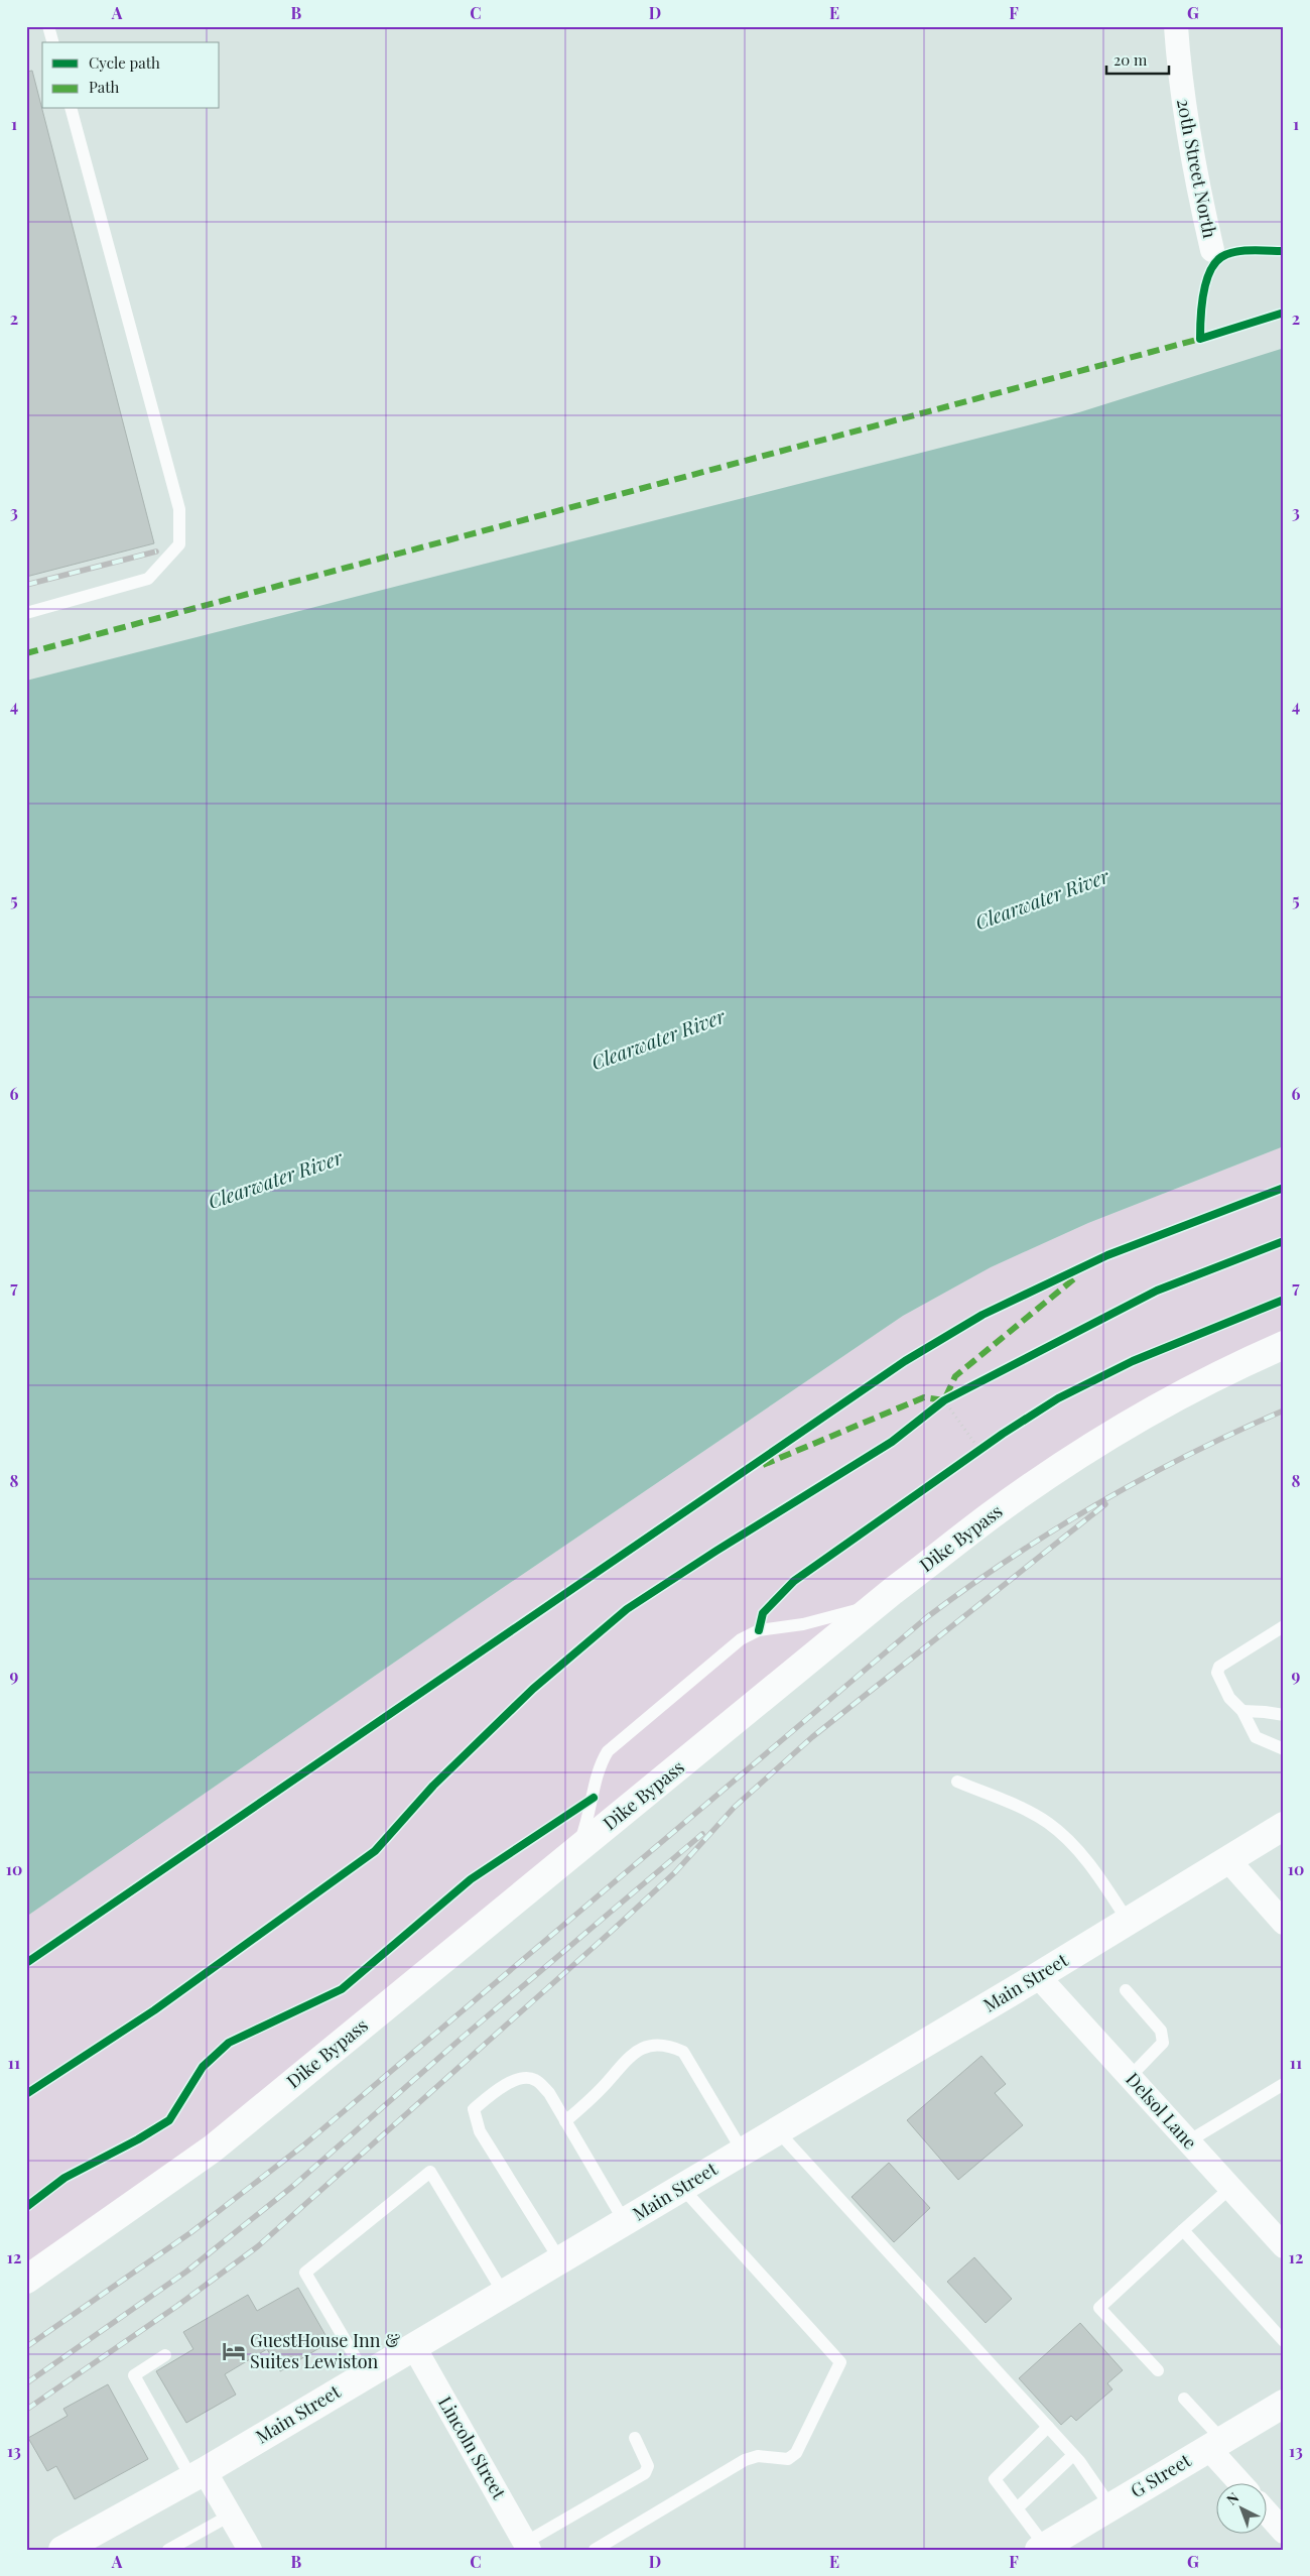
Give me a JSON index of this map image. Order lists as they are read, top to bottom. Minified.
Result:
{"streets":{"main road":["Dike Bypass","Main Street","G Street"],"street":["20th Street North","Delsol Lane","Lincoln Street"]},"crossings":[["Main Street","Delsol Lane"],["Main Street","Lincoln Street"]],"water":["Clearwater River"],"places":{"hotel":["GuestHouse Inn & Suites Lewiston"]},"legend":["Cycle path","Path"],"scale_bar":"20 m","north":"top left","grid":{"columns":["A","B","C","D","E","F","G"],"rows":["1","2","3","4","5","6","7","8","9","10","11","12","13"]}}
